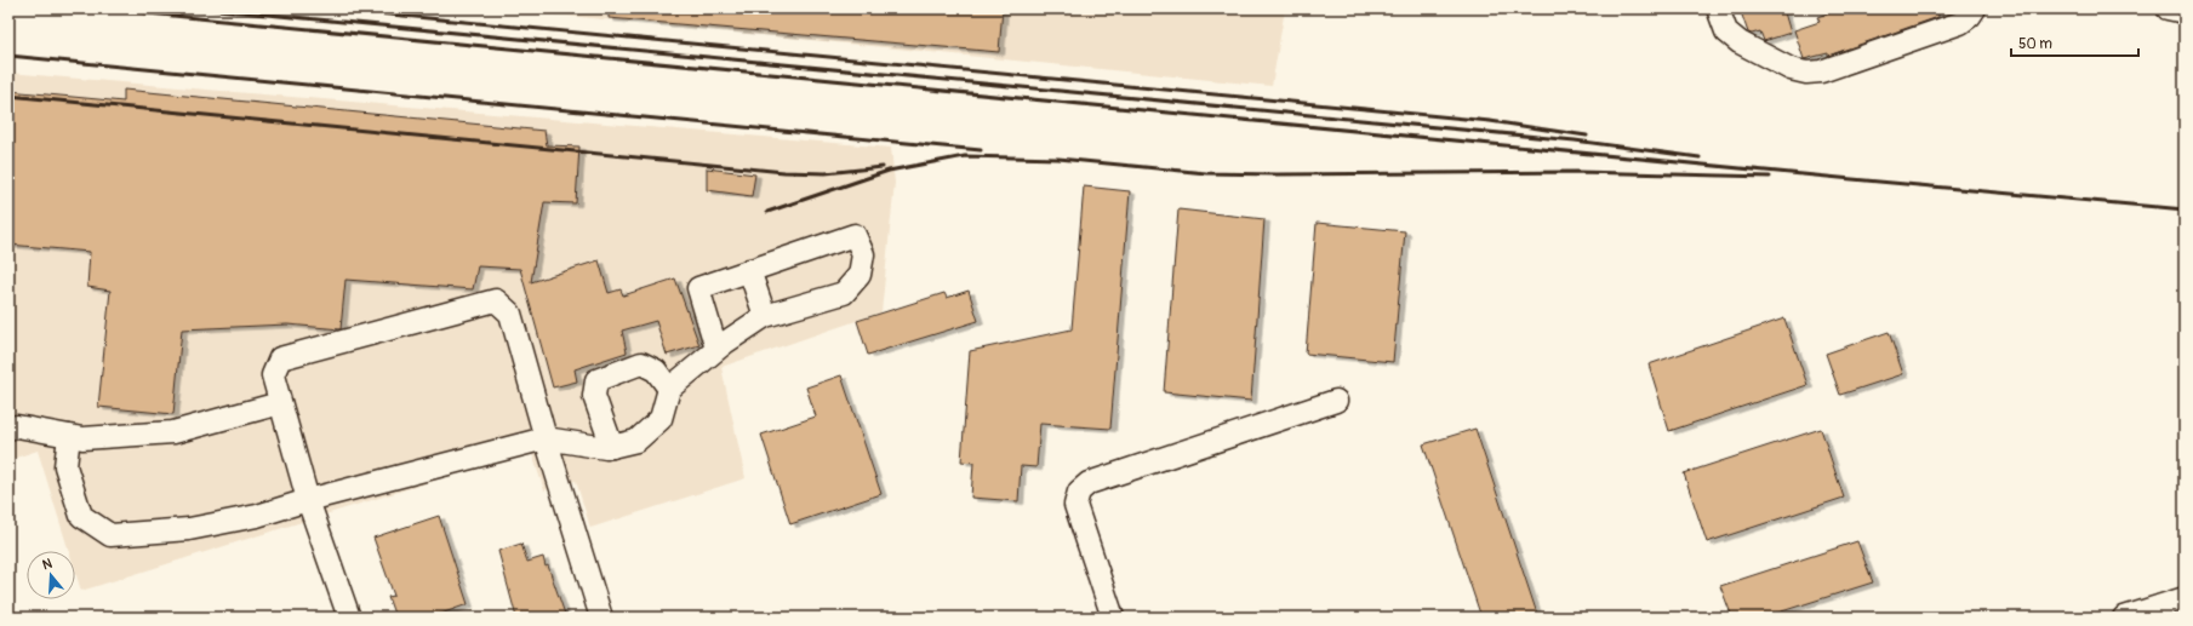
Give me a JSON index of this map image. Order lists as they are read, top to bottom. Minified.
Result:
{"scale_bar":"50 m","north":"top"}
